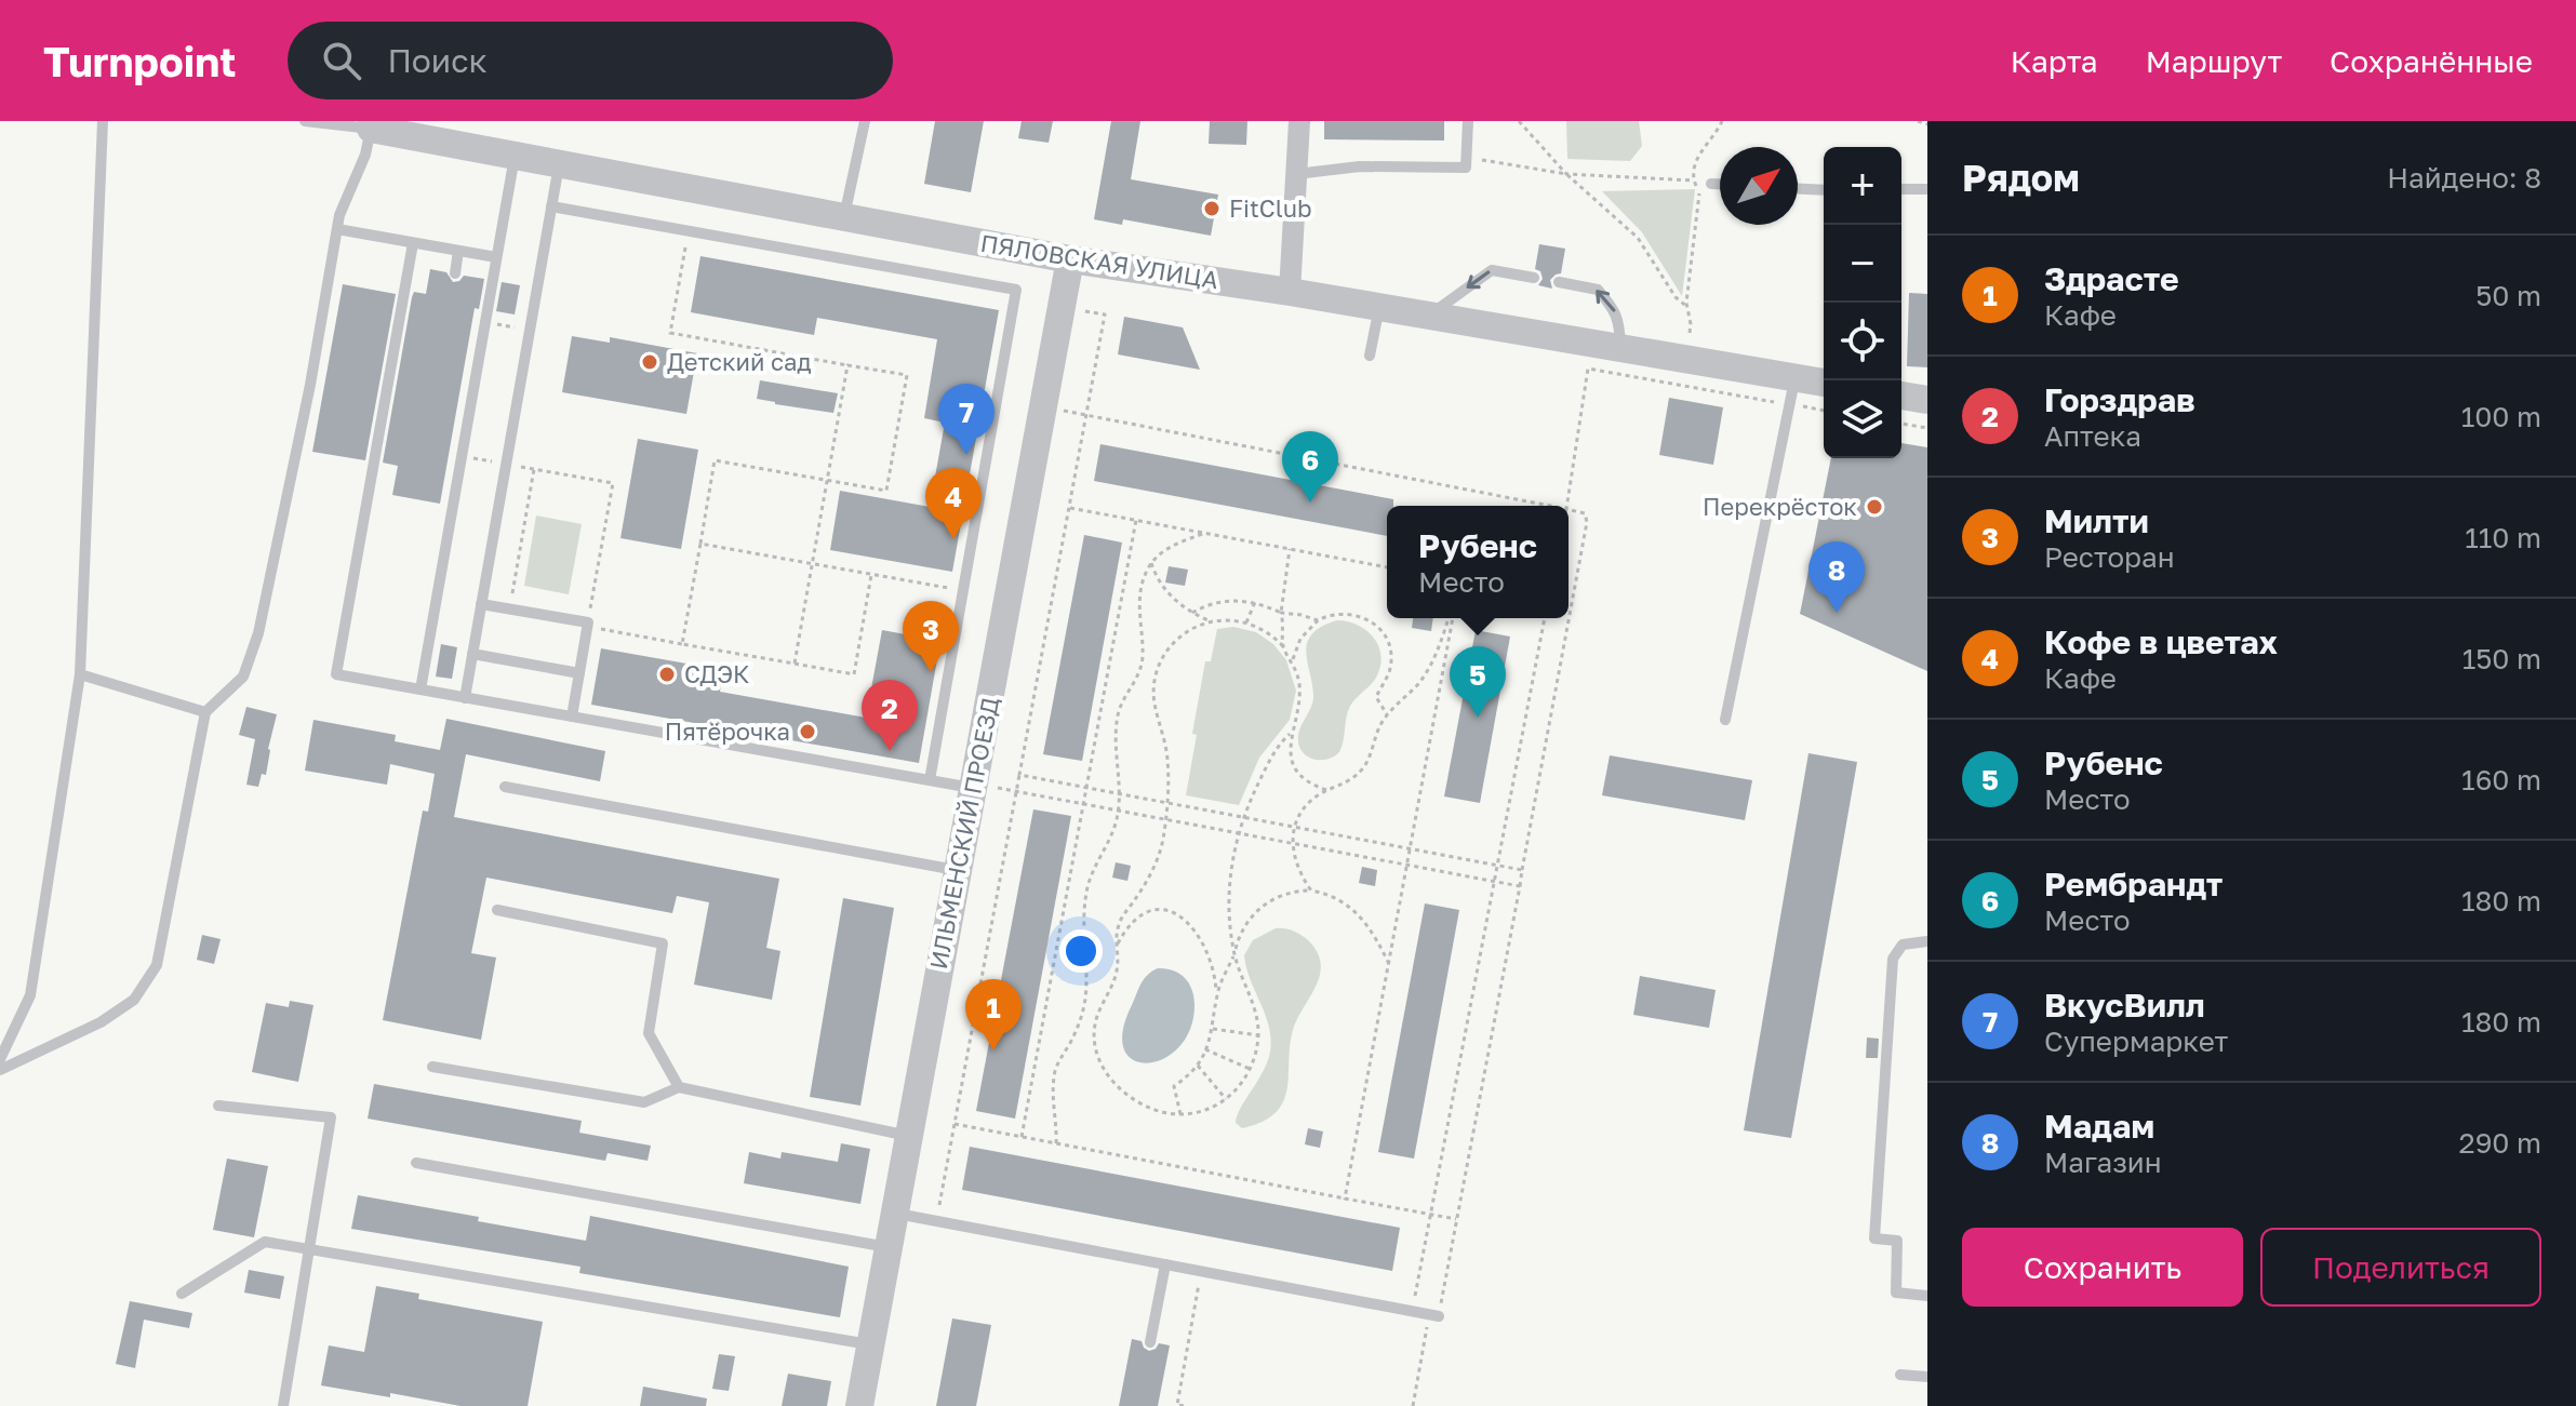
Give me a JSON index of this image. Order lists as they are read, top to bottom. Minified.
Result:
{"streets":{"street":["ПЯЛОВСКАЯ УЛИЦА","ИЛЬМЕНСКИЙ ПРОЕЗД"]},"crossings":[["ПЯЛОВСКАЯ УЛИЦА","ИЛЬМЕНСКИЙ ПРОЕЗД"]],"places":["FitClub","Детский сад","Перекрёсток","СДЭК","Пятёрочка"],"north":"top right","page":{"header":"Turnpoint","search":"Поиск","nav":["Карта","Маршрут","Сохранённые"],"heading":["Рядом","Найдено: 8"],"map_buttons":["+","−"],"list":[{"mark":"1","name":"Здрасте","note":"Кафе","value":"50 m"},{"mark":"2","name":"Горздрав","note":"Аптека","value":"100 m"},{"mark":"3","name":"Милти","note":"Ресторан","value":"110 m"},{"mark":"4","name":"Кофе в цветах","note":"Кафе","value":"150 m"},{"mark":"5","name":"Рубенс","note":"Место","value":"160 m"},{"mark":"6","name":"Рембрандт","note":"Место","value":"180 m"},{"mark":"7","name":"ВкусВилл","note":"Супермаркет","value":"180 m"},{"mark":"8","name":"Мадам","note":"Магазин","value":"290 m"}],"pins":["7","6","4","8","3","5","2","1"],"popup":["Рубенс","Место"],"buttons":["Сохранить","Поделиться"]}}
